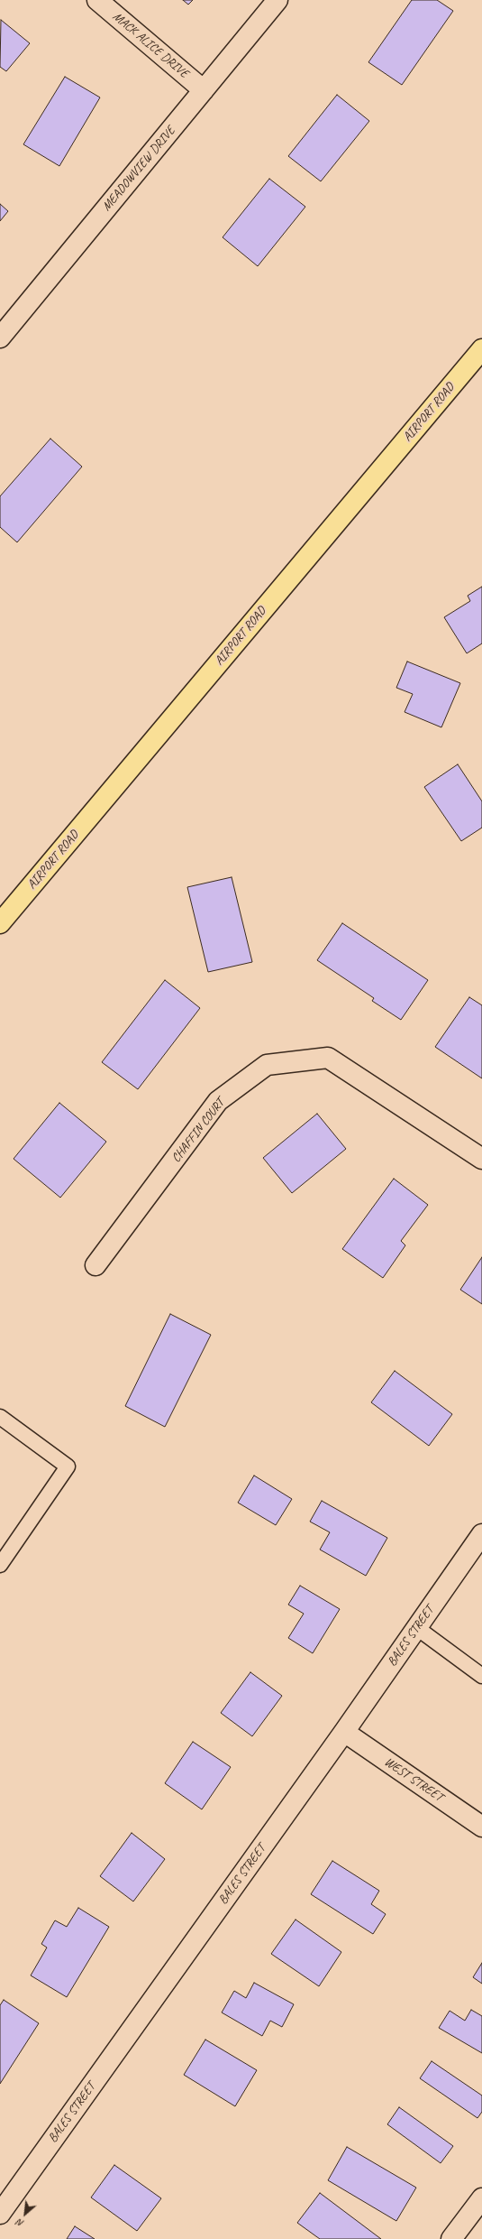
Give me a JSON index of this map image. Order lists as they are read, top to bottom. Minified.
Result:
{"streets":{"highway":["AIRPORT ROAD"],"street":["MACK ALICE DRIVE","MEADOWVIEW DRIVE","CHAFFIN COURT","BALES STREET","WEST STREET"]},"crossings":[["MACK ALICE DRIVE","MEADOWVIEW DRIVE"],["BALES STREET","WEST STREET"]],"north":"bottom left"}
